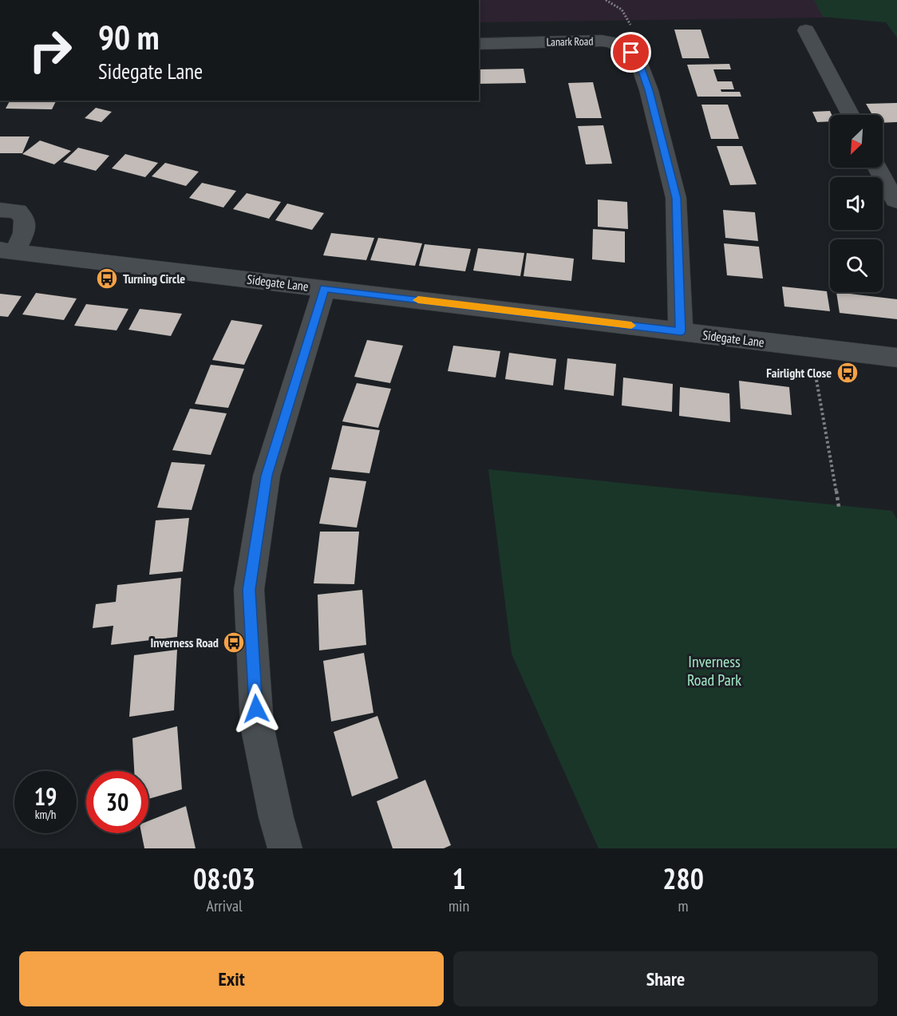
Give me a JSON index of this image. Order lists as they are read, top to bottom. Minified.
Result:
{"streets":{"street":["Lanark Road","Sidegate Lane"]},"crossings":[["Lanark Road","Sidegate Lane"]],"parks":["Inverness Road Park"],"places":{"bus stop":["Turning Circle","Fairlight Close","Inverness Road"]},"north":"bottom left","page":{"turn":["90 m","Sidegate Lane"],"speed":"19 km/h","limit":"30","eta":["08:03","Arrival","1","min","280","m"],"buttons":["Exit","Share"]}}
